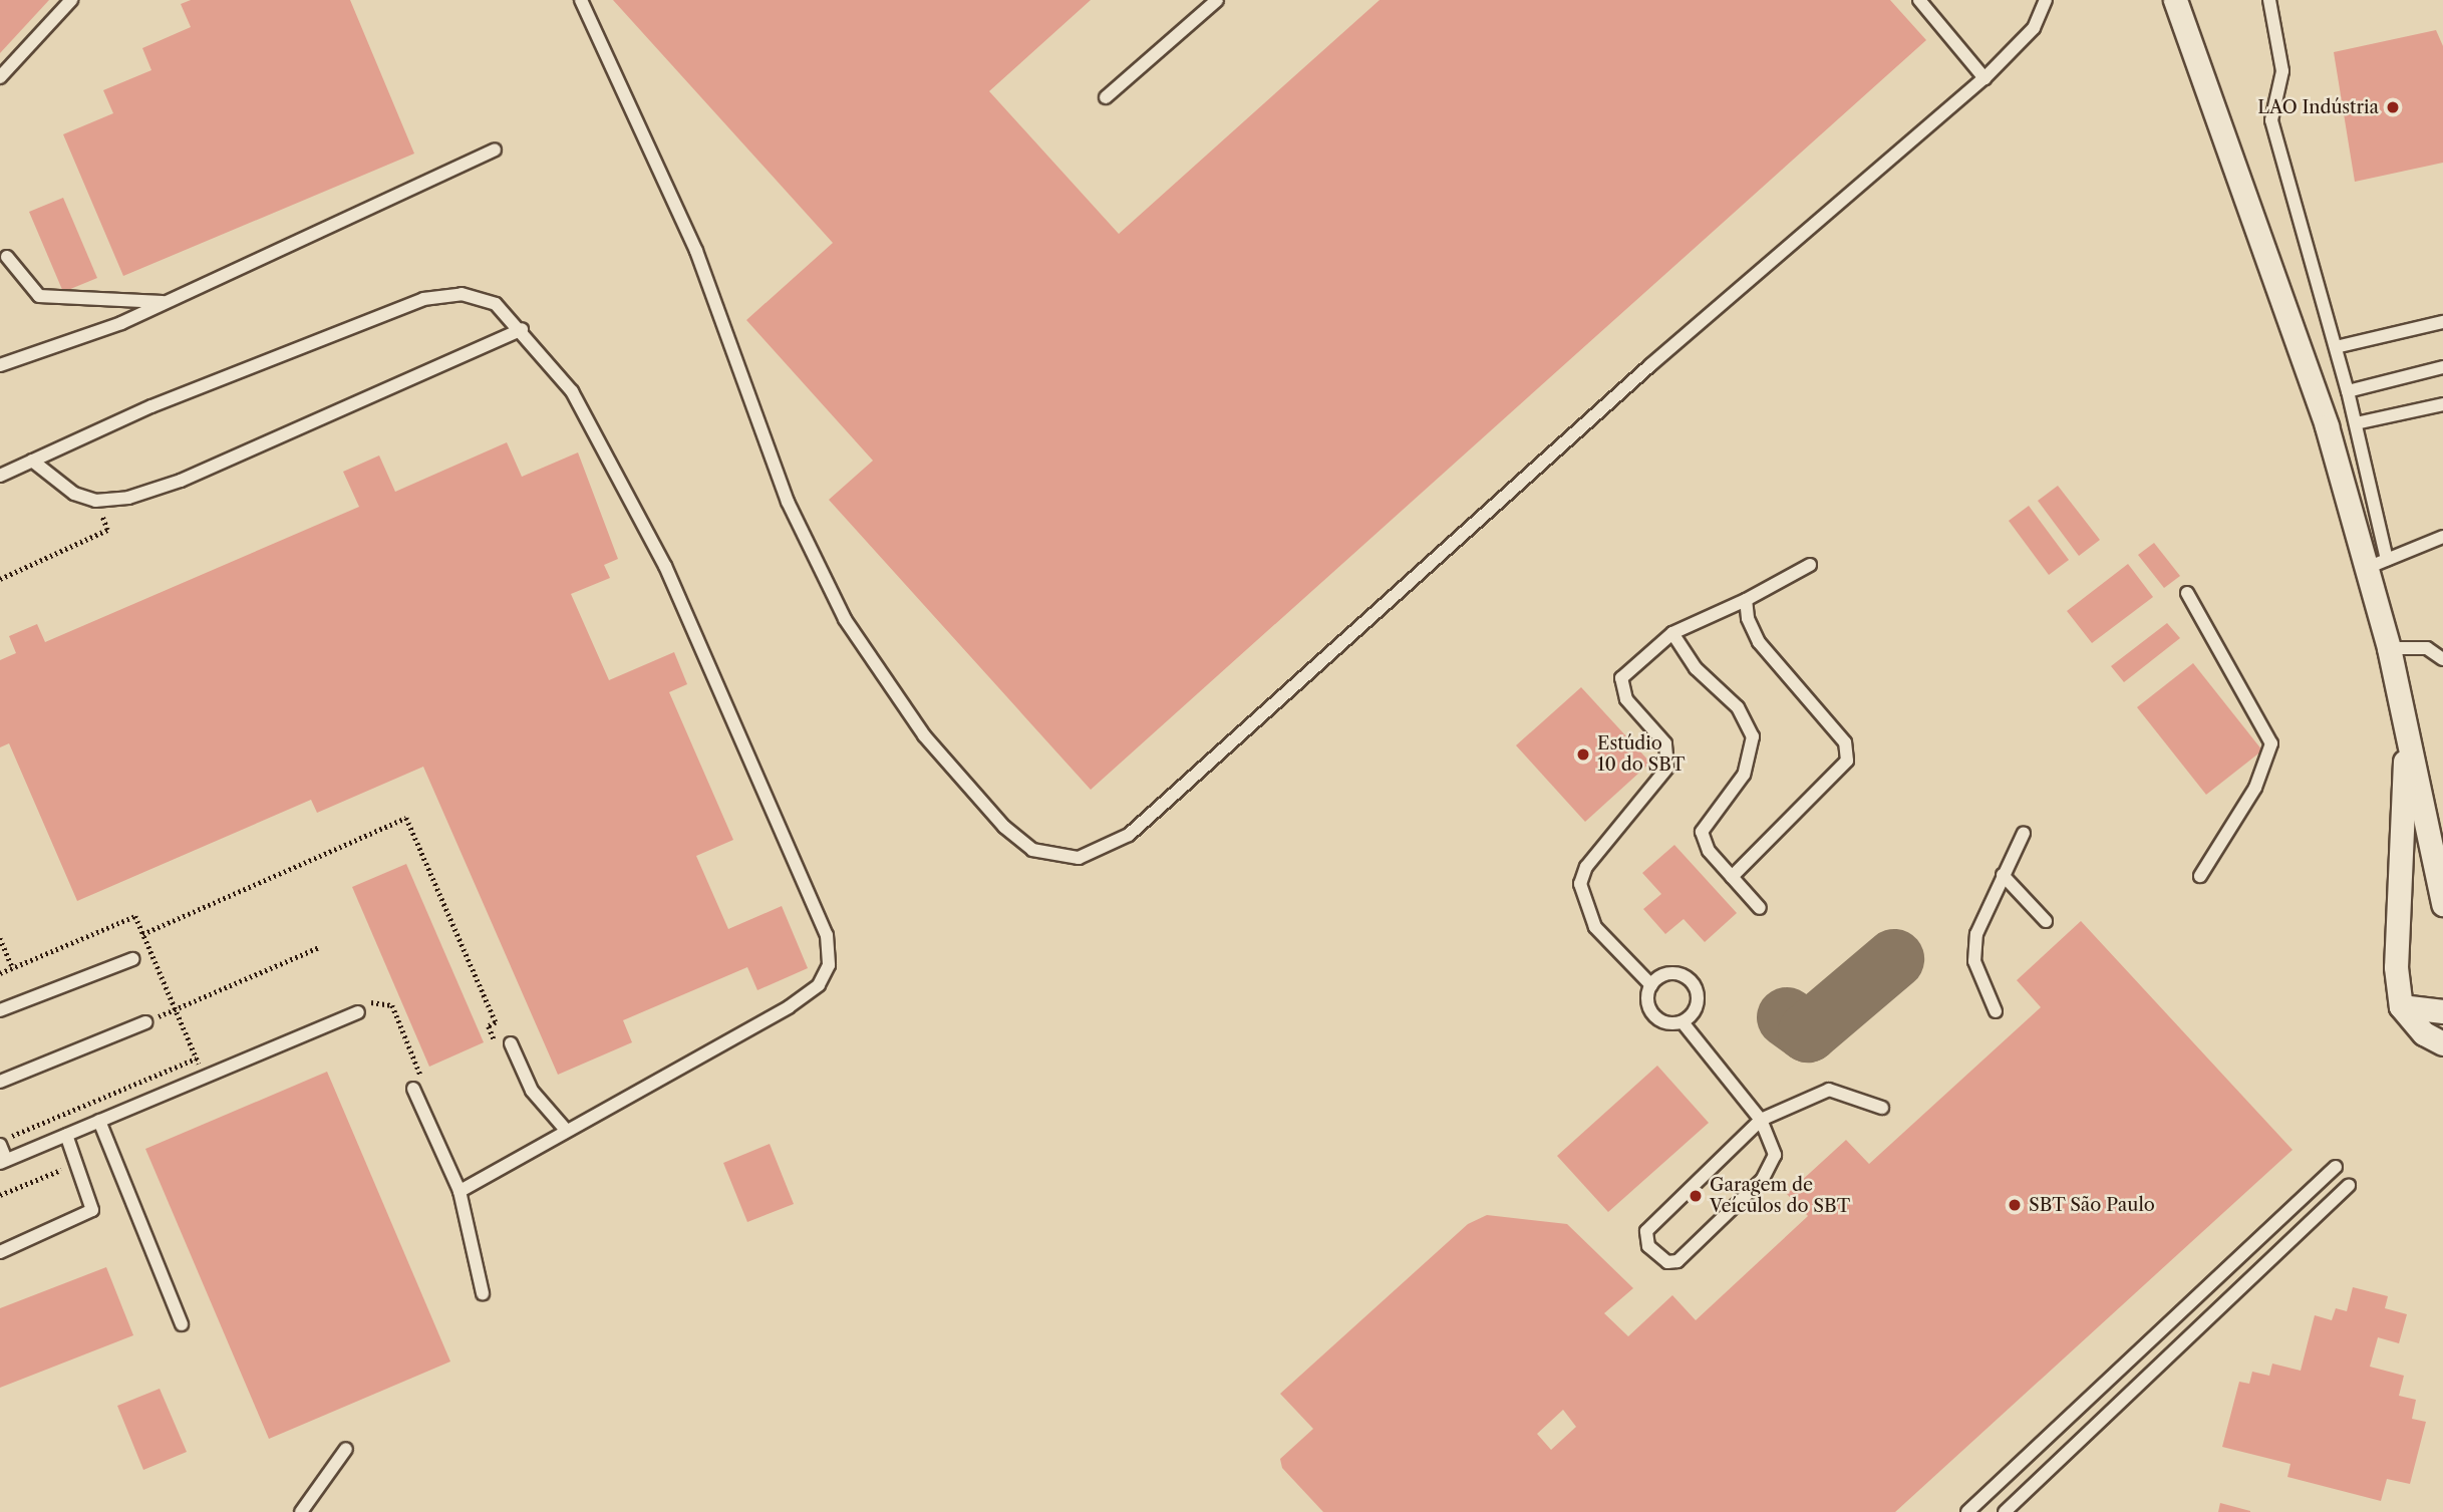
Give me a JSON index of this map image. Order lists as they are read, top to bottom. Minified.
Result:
{"places":["LAO Indústria","Estúdio 10 do SBT","Garagem de Veículos do SBT","SBT São Paulo"]}
